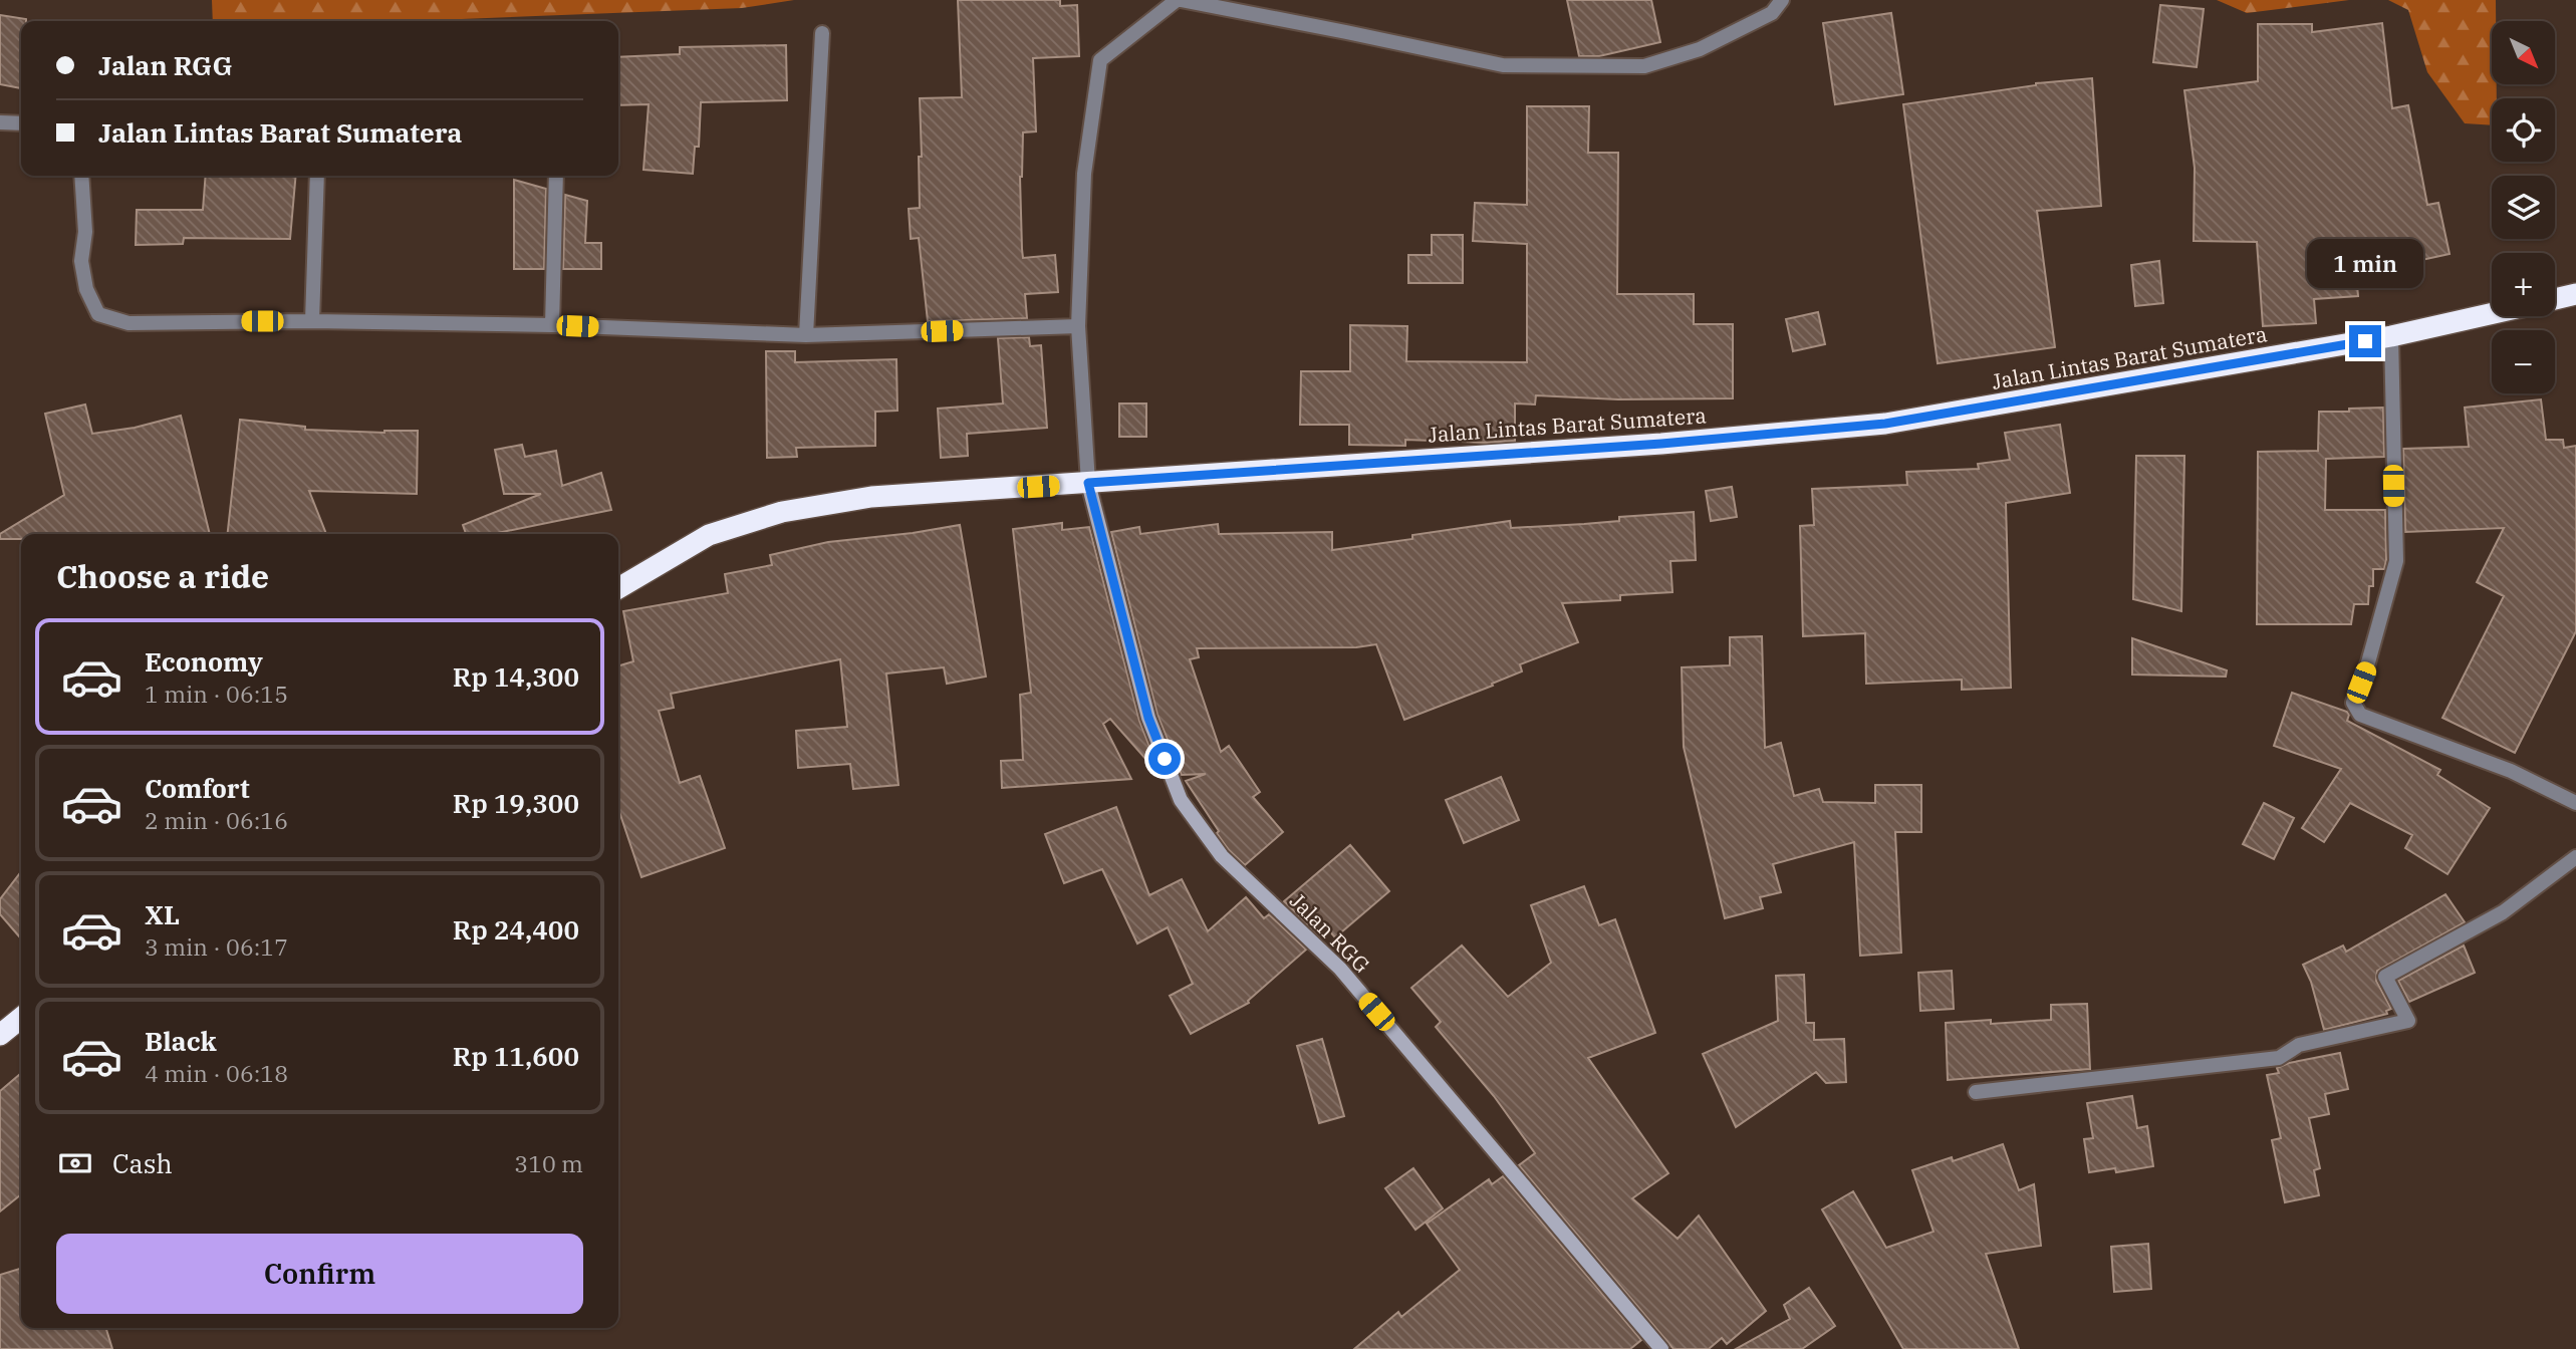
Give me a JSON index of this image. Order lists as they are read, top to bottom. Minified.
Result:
{"streets":{"highway":["Jalan Lintas Barat Sumatera"],"street":["Jalan RGG"]},"crossings":[["Jalan Lintas Barat Sumatera","Jalan RGG"]],"north":"bottom right","page":{"map_buttons":["+","−"],"banner":["Jalan RGG","Jalan Lintas Barat Sumatera"],"bubble":"1 min","heading":"Choose a ride","list":[{"name":"Economy","note":"1 min · 06:15","value":"Rp 14,300"},{"name":"Comfort","note":"2 min · 06:16","value":"Rp 19,300"},{"name":"XL","note":"3 min · 06:17","value":"Rp 24,400"},{"name":"Black","note":"4 min · 06:18","value":"Rp 11,600"}],"pay":["Cash","310 m"],"buttons":"Confirm"}}
